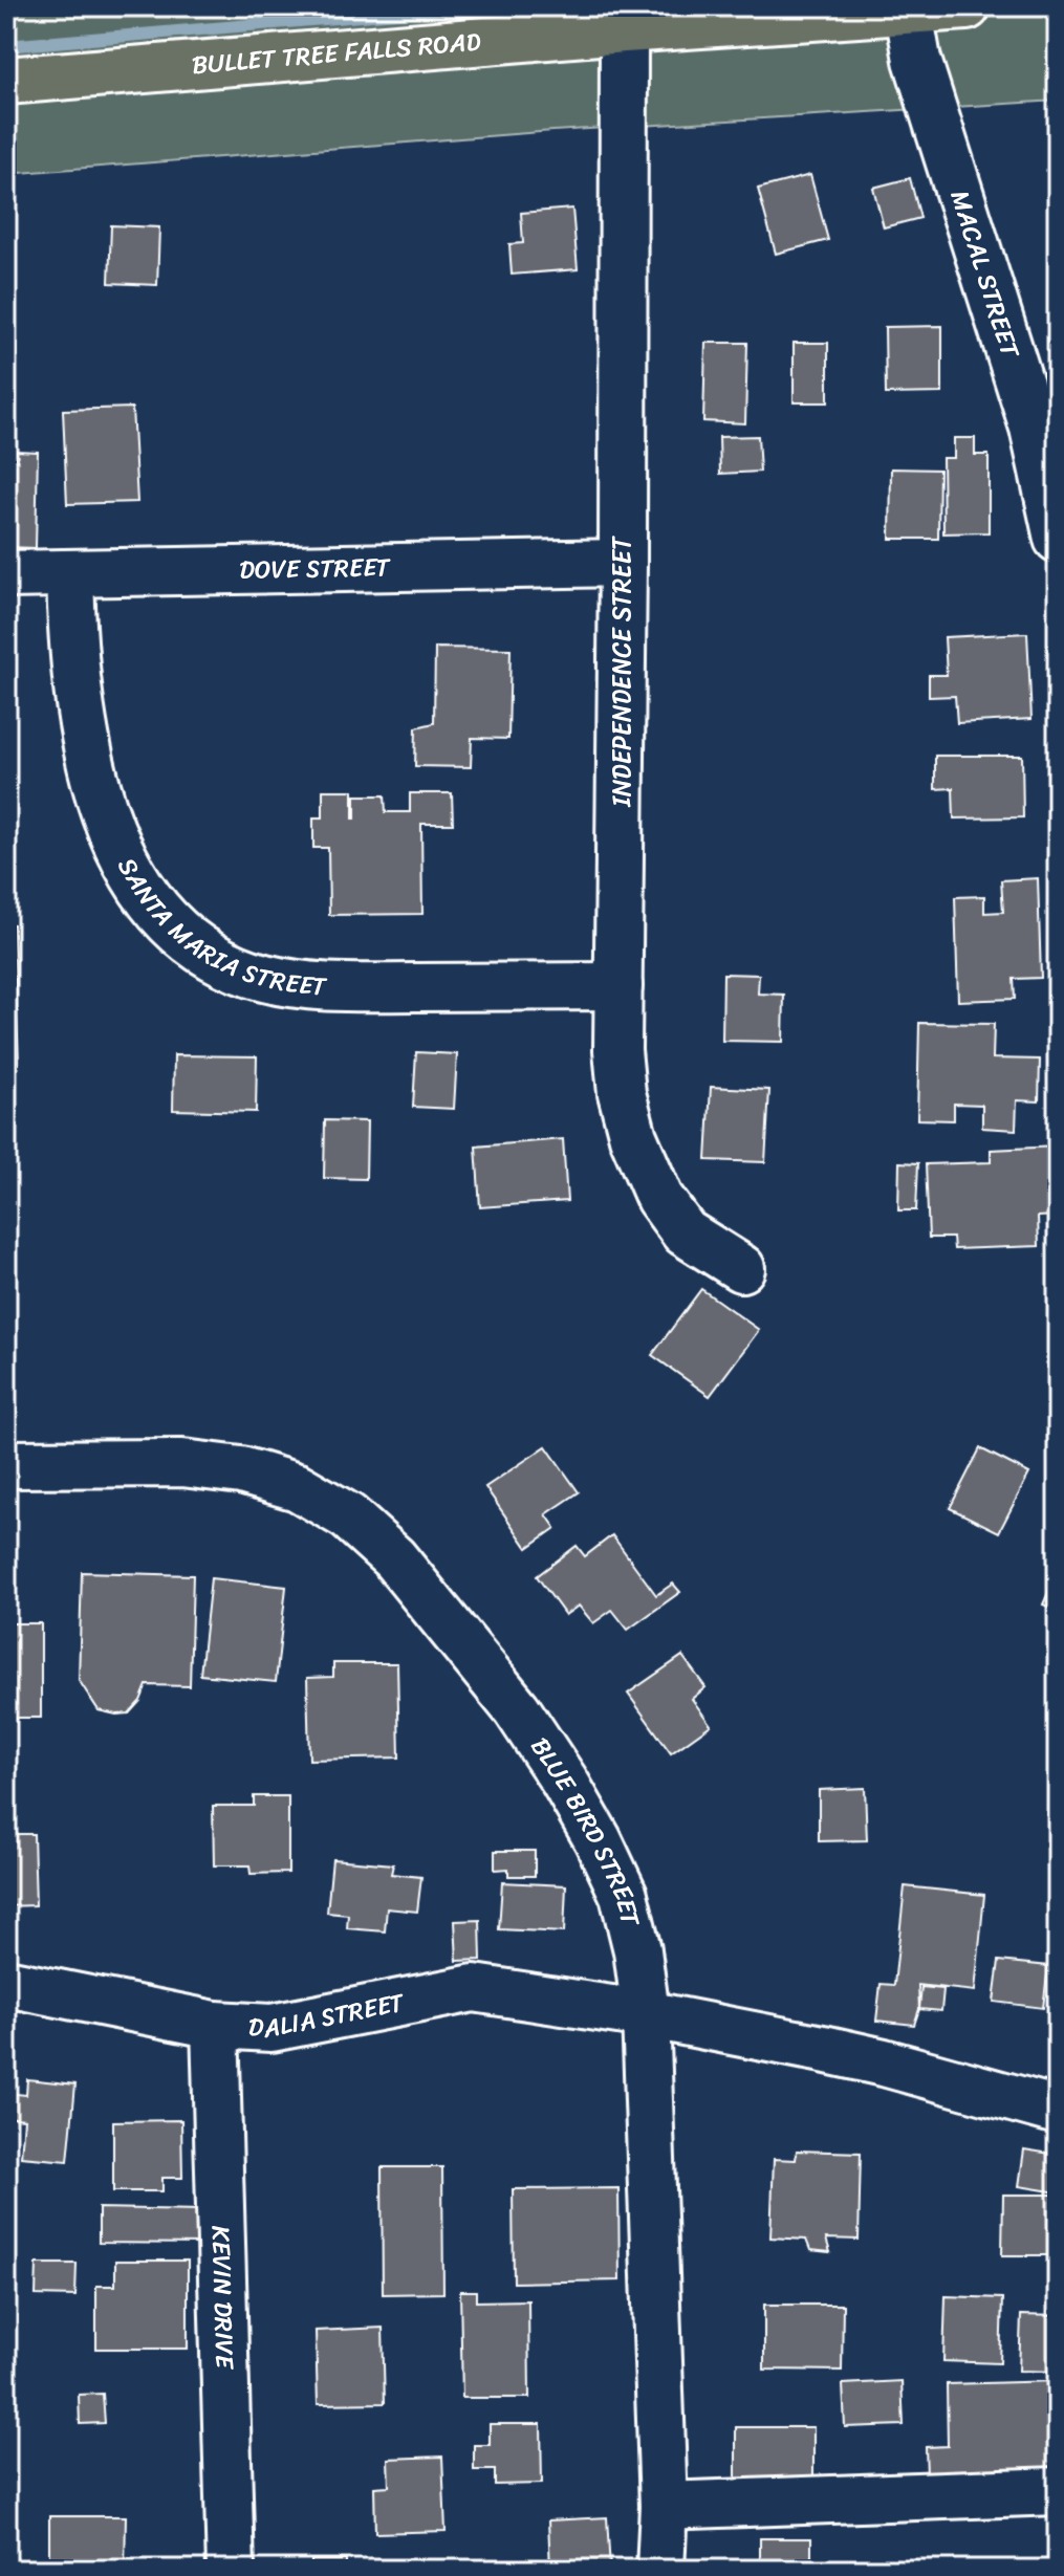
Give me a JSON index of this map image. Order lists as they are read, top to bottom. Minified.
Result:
{"streets":{"main road":["BULLET TREE FALLS ROAD"],"street":["MACAL STREET","DOVE STREET","INDEPENDENCE STREET","SANTA MARIA STREET","BLUE BIRD STREET","DALIA STREET","KEVIN DRIVE"]},"crossings":[["BULLET TREE FALLS ROAD","MACAL STREET"],["BULLET TREE FALLS ROAD","INDEPENDENCE STREET"],["DOVE STREET","INDEPENDENCE STREET"],["DOVE STREET","SANTA MARIA STREET"],["INDEPENDENCE STREET","SANTA MARIA STREET"],["BLUE BIRD STREET","DALIA STREET"],["DALIA STREET","KEVIN DRIVE"]]}
